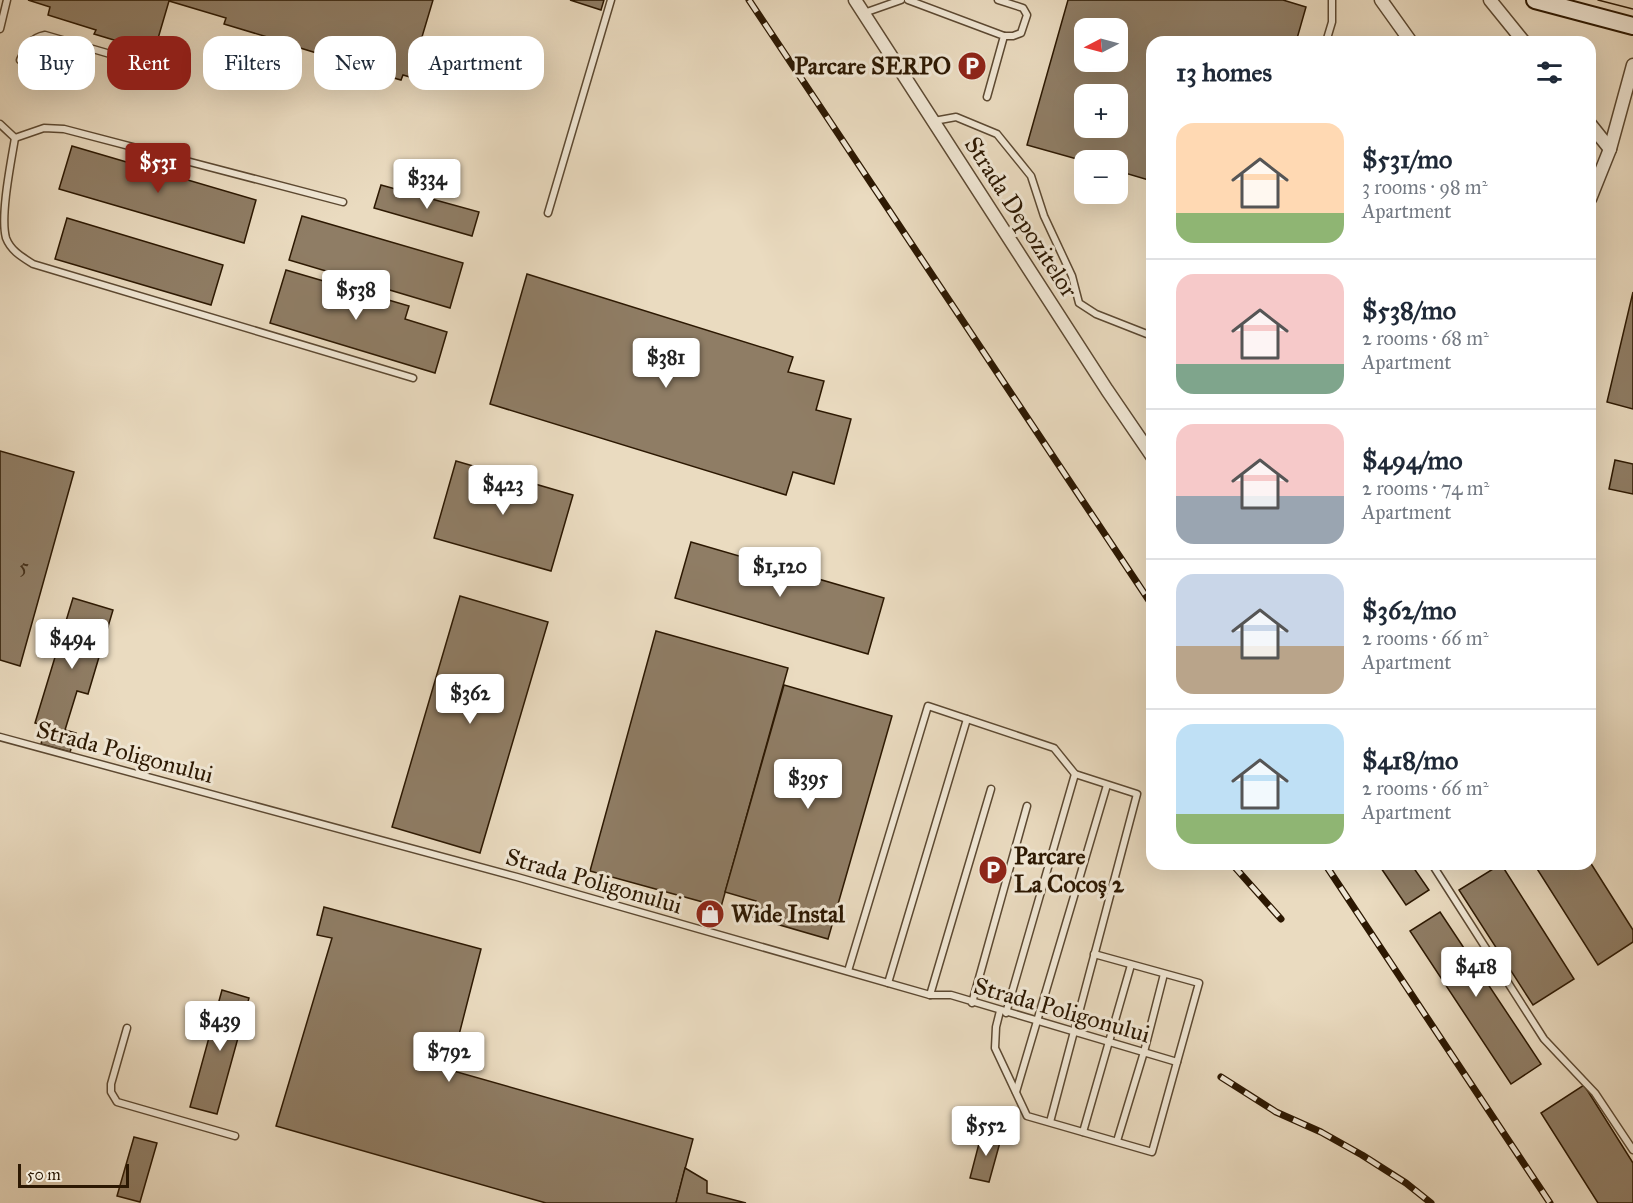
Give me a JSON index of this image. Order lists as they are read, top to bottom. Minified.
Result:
{"streets":{"street":["Strada Depozitelor"],"lane":["Strada Poligonului"]},"places":{"parking":["Parcare SERPO","Parcare La Cocoș 2"],"shop":["Wide Instal"]},"house_numbers":["5"],"scale_bar":"50 m","north":"left","page":{"map_buttons":["+","−"],"chip":["Buy","Rent","Filters","New","Apartment"],"heading":"13 homes","list":[{"name":"$531/mo","note":"3 rooms · 98 m² · Apartment"},{"name":"$538/mo","note":"2 rooms · 68 m² · Apartment"},{"name":"$494/mo","note":"2 rooms · 74 m² · Apartment"},{"name":"$362/mo","note":"2 rooms · 66 m² · Apartment"},{"name":"$418/mo","note":"2 rooms · 66 m² · Apartment"}],"price":["$531","$334","$538","$381","$423","$1,120","$494","$362","$395","$418","$439","$792","$552"],"scale":"50 m"}}
